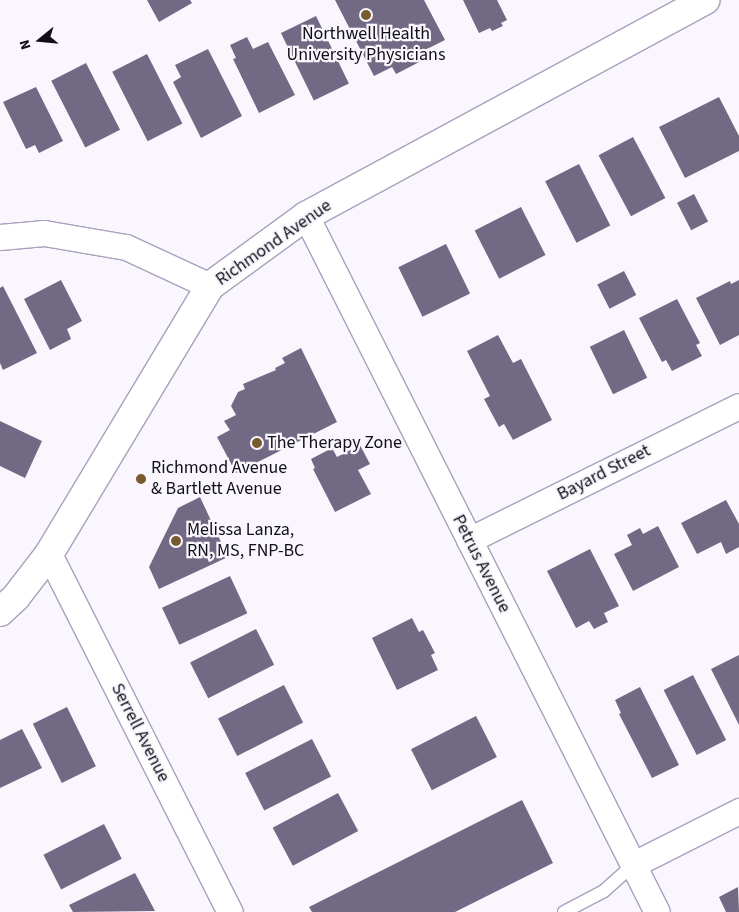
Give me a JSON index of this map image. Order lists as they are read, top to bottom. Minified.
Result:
{"streets":{"main road":["Richmond Avenue"],"street":["Bayard Street","Petrus Avenue","Serrell Avenue"]},"crossings":[["Richmond Avenue","Petrus Avenue"],["Richmond Avenue","Serrell Avenue"],["Bayard Street","Petrus Avenue"]],"places":["Northwell Health University Physicians","The Therapy Zone","Richmond Avenue & Bartlett Avenue","Melissa Lanza, RN, MS, FNP-BC"],"north":"left"}
